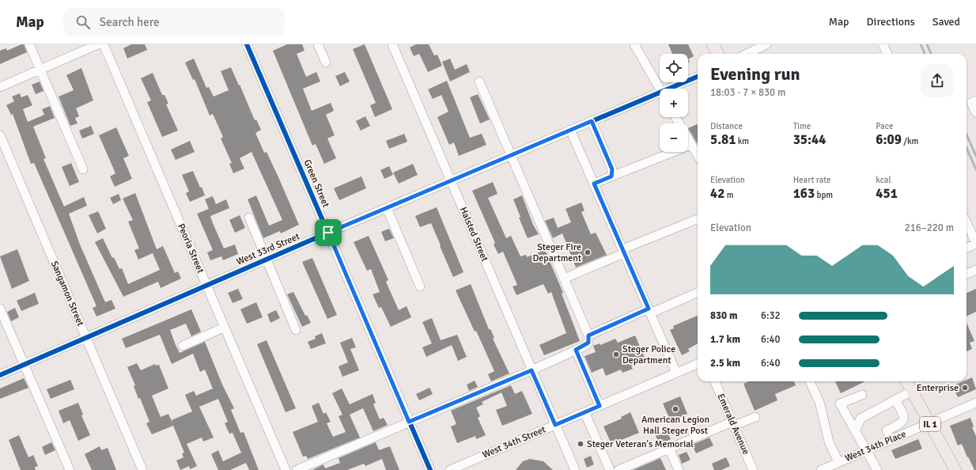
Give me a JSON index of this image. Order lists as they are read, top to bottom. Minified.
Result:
{"streets":{"main road":["IL 1"],"street":["Green Street","Halsted Street","Peoria Street","West 33rd Street","Sangamon Street","Emerald Avenue","West 34th Street","West 34th Place"]},"crossings":[["Green Street","West 33rd Street"],["Halsted Street","West 33rd Street"],["Halsted Street","West 34th Street"],["Peoria Street","West 33rd Street"],["West 33rd Street","Sangamon Street"],["IL 1","West 34th Place"]],"places":["Steger Fire Department","Steger Police Department","Enterprise","American Legion Hall Steger Post","Steger Veteran's Memorial"],"page":{"header":"Map","search":"Search here","nav":["Map","Directions","Saved"],"map_buttons":["+","−"],"heading":["Evening run","18:03 · 7 × 830 m"],"stats":[["Distance","5.81 km"],["Time","35:44"],["Pace","6:09 /km"],["Elevation","42 m"],["Heart rate","163 bpm"],["kcal","451"]],"chart":["Elevation","216–220 m"],"list":[{"name":"830 m","note":"6:32"},{"name":"1.7 km","note":"6:40"},{"name":"2.5 km","note":"6:40"}]}}
